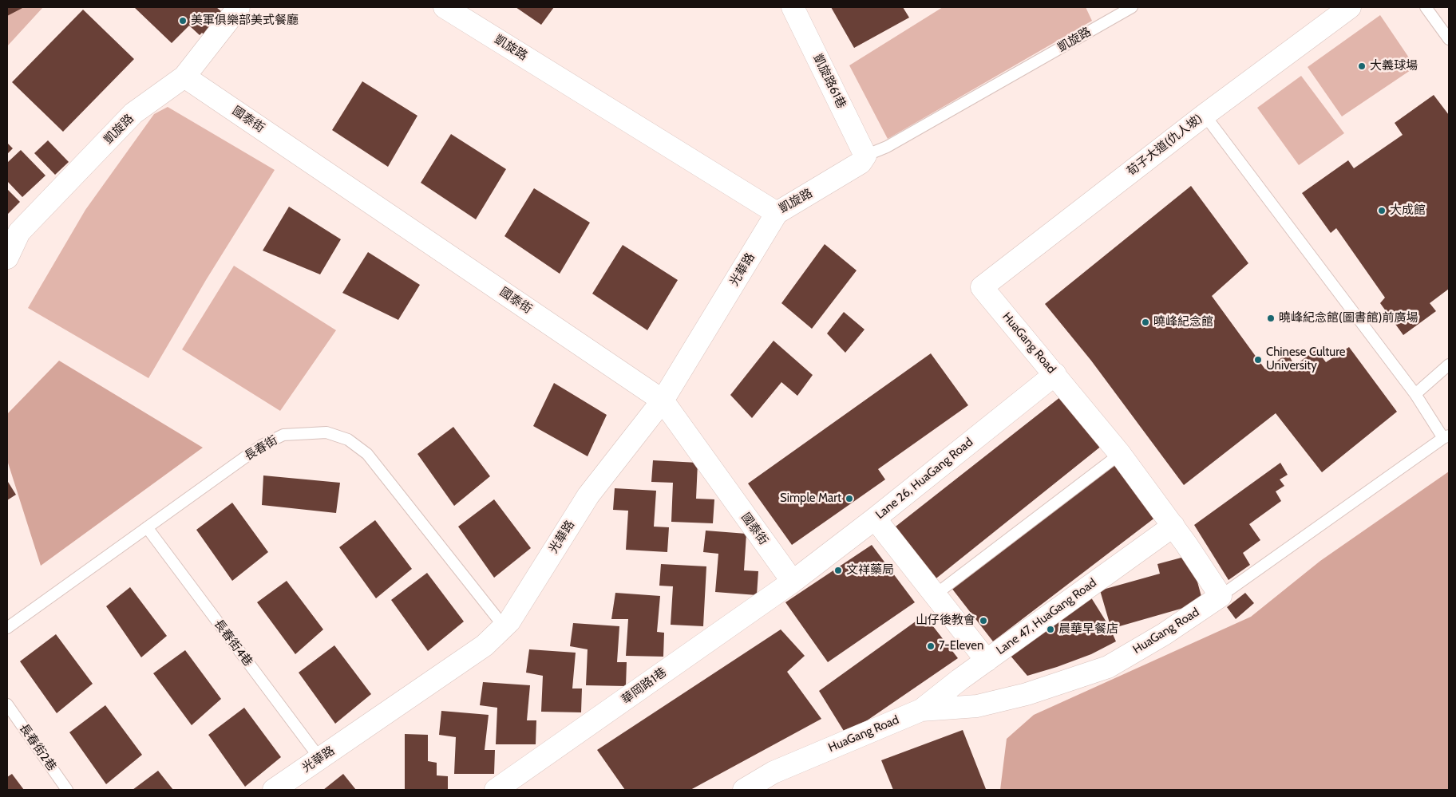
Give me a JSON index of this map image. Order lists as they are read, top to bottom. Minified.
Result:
{"streets":{"street":["凱旋路","凱旋路61巷","國泰街","荀子大道(仇人坡)","光華路","HuaGang Road","Lane 26, HuaGang Road","Lane 47, HuaGang Road","華岡路1巷"],"lane":["長春街","長春街4巷","長春街2巷"]},"crossings":[["凱旋路","凱旋路61巷"],["凱旋路","國泰街"],["凱旋路","光華路"],["國泰街","光華路"],["國泰街","Lane 26, HuaGang Road"],["國泰街","華岡路1巷"],["荀子大道(仇人坡)","HuaGang Road"],["光華路","長春街"],["光華路","長春街4巷"],["HuaGang Road","Lane 26, HuaGang Road"],["HuaGang Road","Lane 47, HuaGang Road"],["長春街","長春街4巷"],["Lane 26, HuaGang Road","華岡路1巷"]],"places":["美軍俱樂部美式餐廳","大義球場","大成館","曉峰紀念館(圖書館)前廣場","曉峰紀念館","Chinese Culture University","Simple Mart","文祥藥局","山仔後教會","晨華早餐店","7-Eleven"]}
